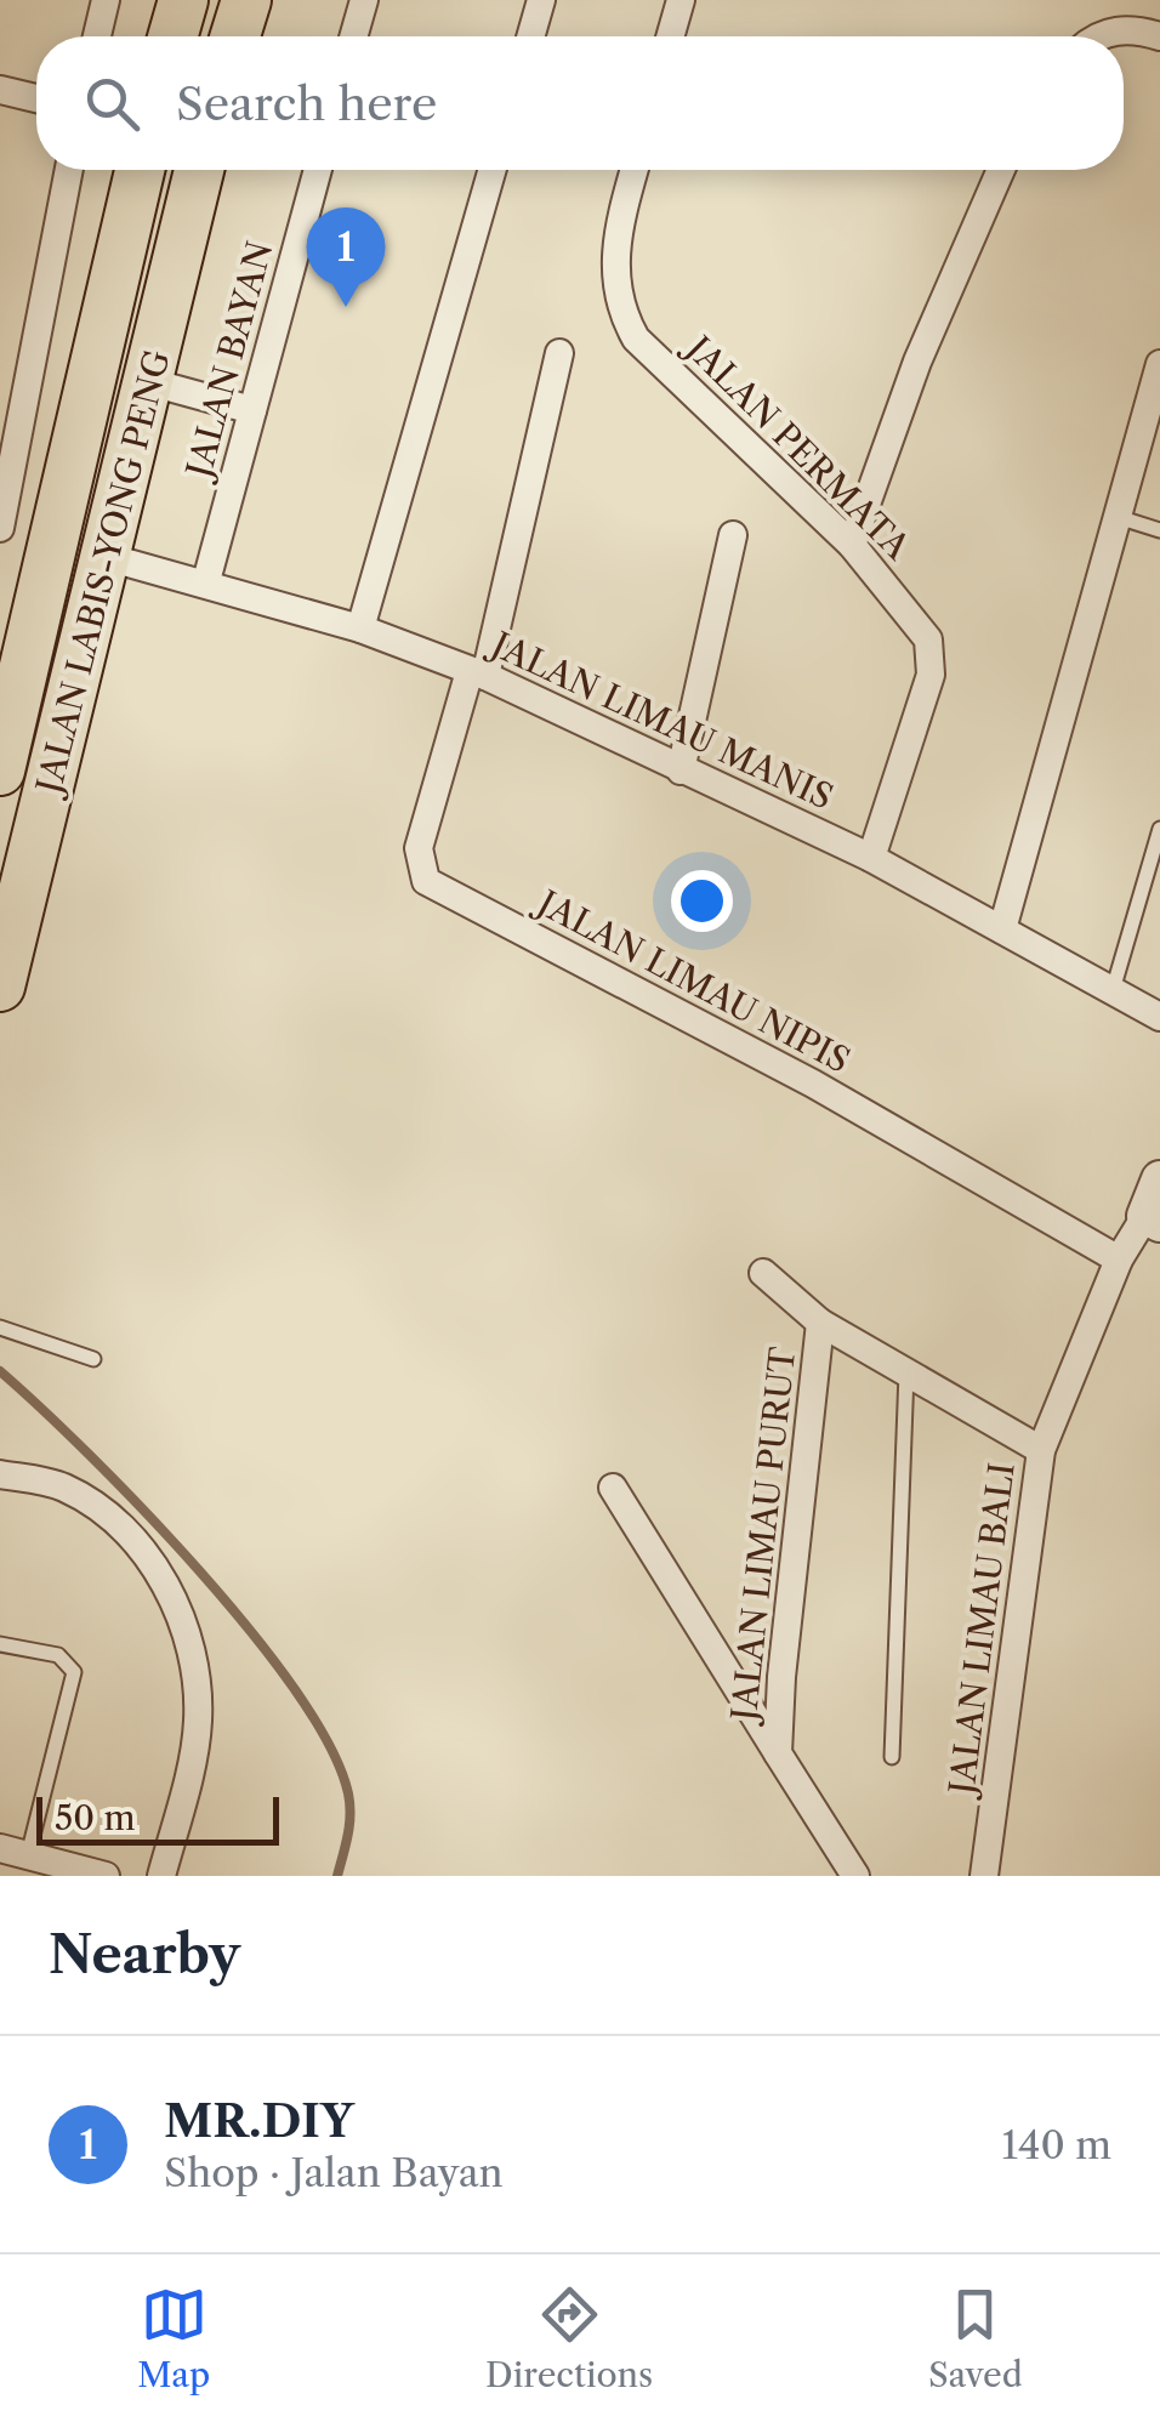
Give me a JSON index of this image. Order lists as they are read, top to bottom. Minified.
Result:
{"streets":{"highway":["JALAN LABIS-YONG PENG"],"street":["JALAN BAYAN","JALAN PERMATA","JALAN LIMAU MANIS","JALAN LIMAU NIPIS","JALAN LIMAU PURUT","JALAN LIMAU BALI"]},"crossings":[["JALAN BAYAN","JALAN LIMAU MANIS"],["JALAN PERMATA","JALAN LIMAU MANIS"],["JALAN LABIS-YONG PENG","JALAN LIMAU MANIS"],["JALAN LIMAU MANIS","JALAN LIMAU NIPIS"],["JALAN LIMAU NIPIS","JALAN LIMAU BALI"]],"scale_bar":"50 m","page":{"search":"Search here","pins":"1","scale":"50 m","heading":"Nearby","list":[{"mark":"1","name":"MR.DIY","note":"Shop · Jalan Bayan","value":"140 m"}],"nav":["Map","Directions","Saved"]}}
